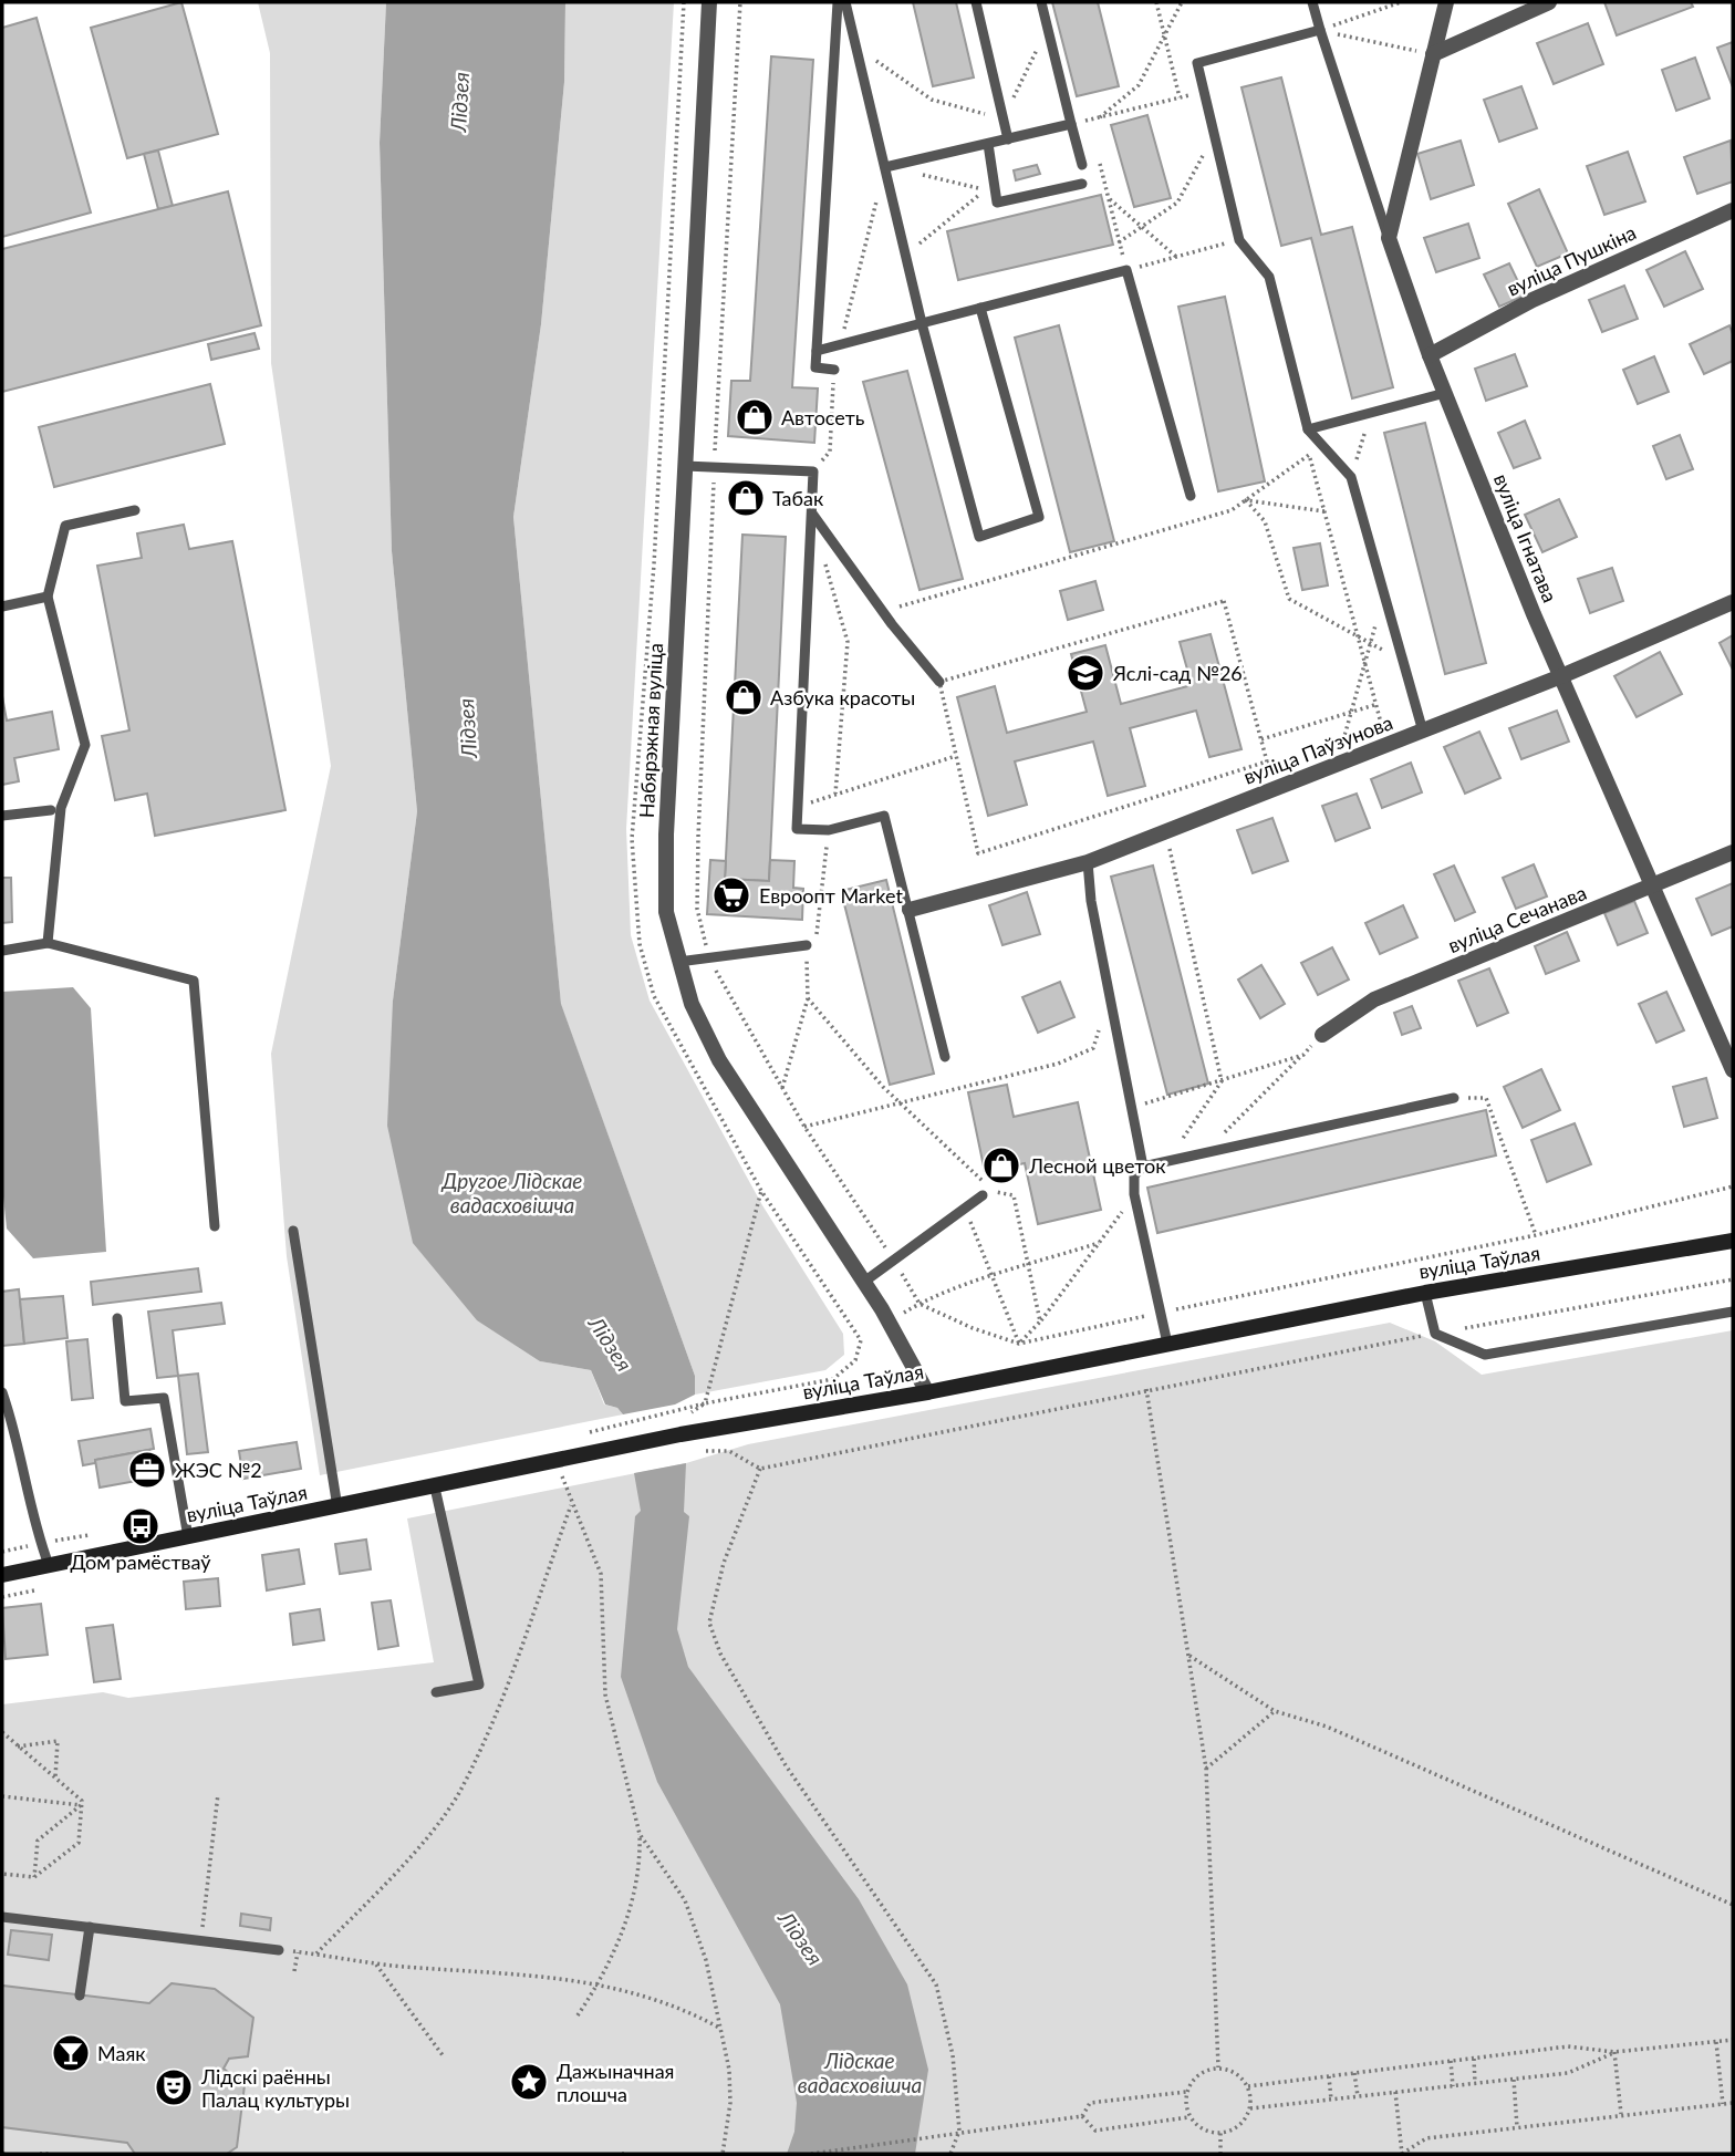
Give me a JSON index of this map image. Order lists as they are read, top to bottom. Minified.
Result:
{"streets":{"main road":["вуліца Таўлая"],"street":["вуліца Пушкіна","вуліца Ігнатава","Набярэжная вуліца","вуліца Паўзунова","вуліца Сечанава"]},"crossings":[["вуліца Пушкіна","вуліца Ігнатава"],["вуліца Ігнатава","вуліца Паўзунова"],["вуліца Ігнатава","вуліца Сечанава"],["Набярэжная вуліца","вуліца Таўлая"]],"water":["Лідзея","Другое Лідскае вадасховішча","Лідскае вадасховішча"],"places":{"shop":["Автосеть","Табак","Азбука красоты","Лесной цветок"],"school or university":["Яслі-сад №26"],"supermarket":["Евроопт Market"],"office":["ЖЭС №2"],"bus stop":["Дом рамёстваў"],"bar":["Маяк"],"place":["Дажыначная плошча"],"theatre":["Лідскі раённы Палац культуры"]}}
